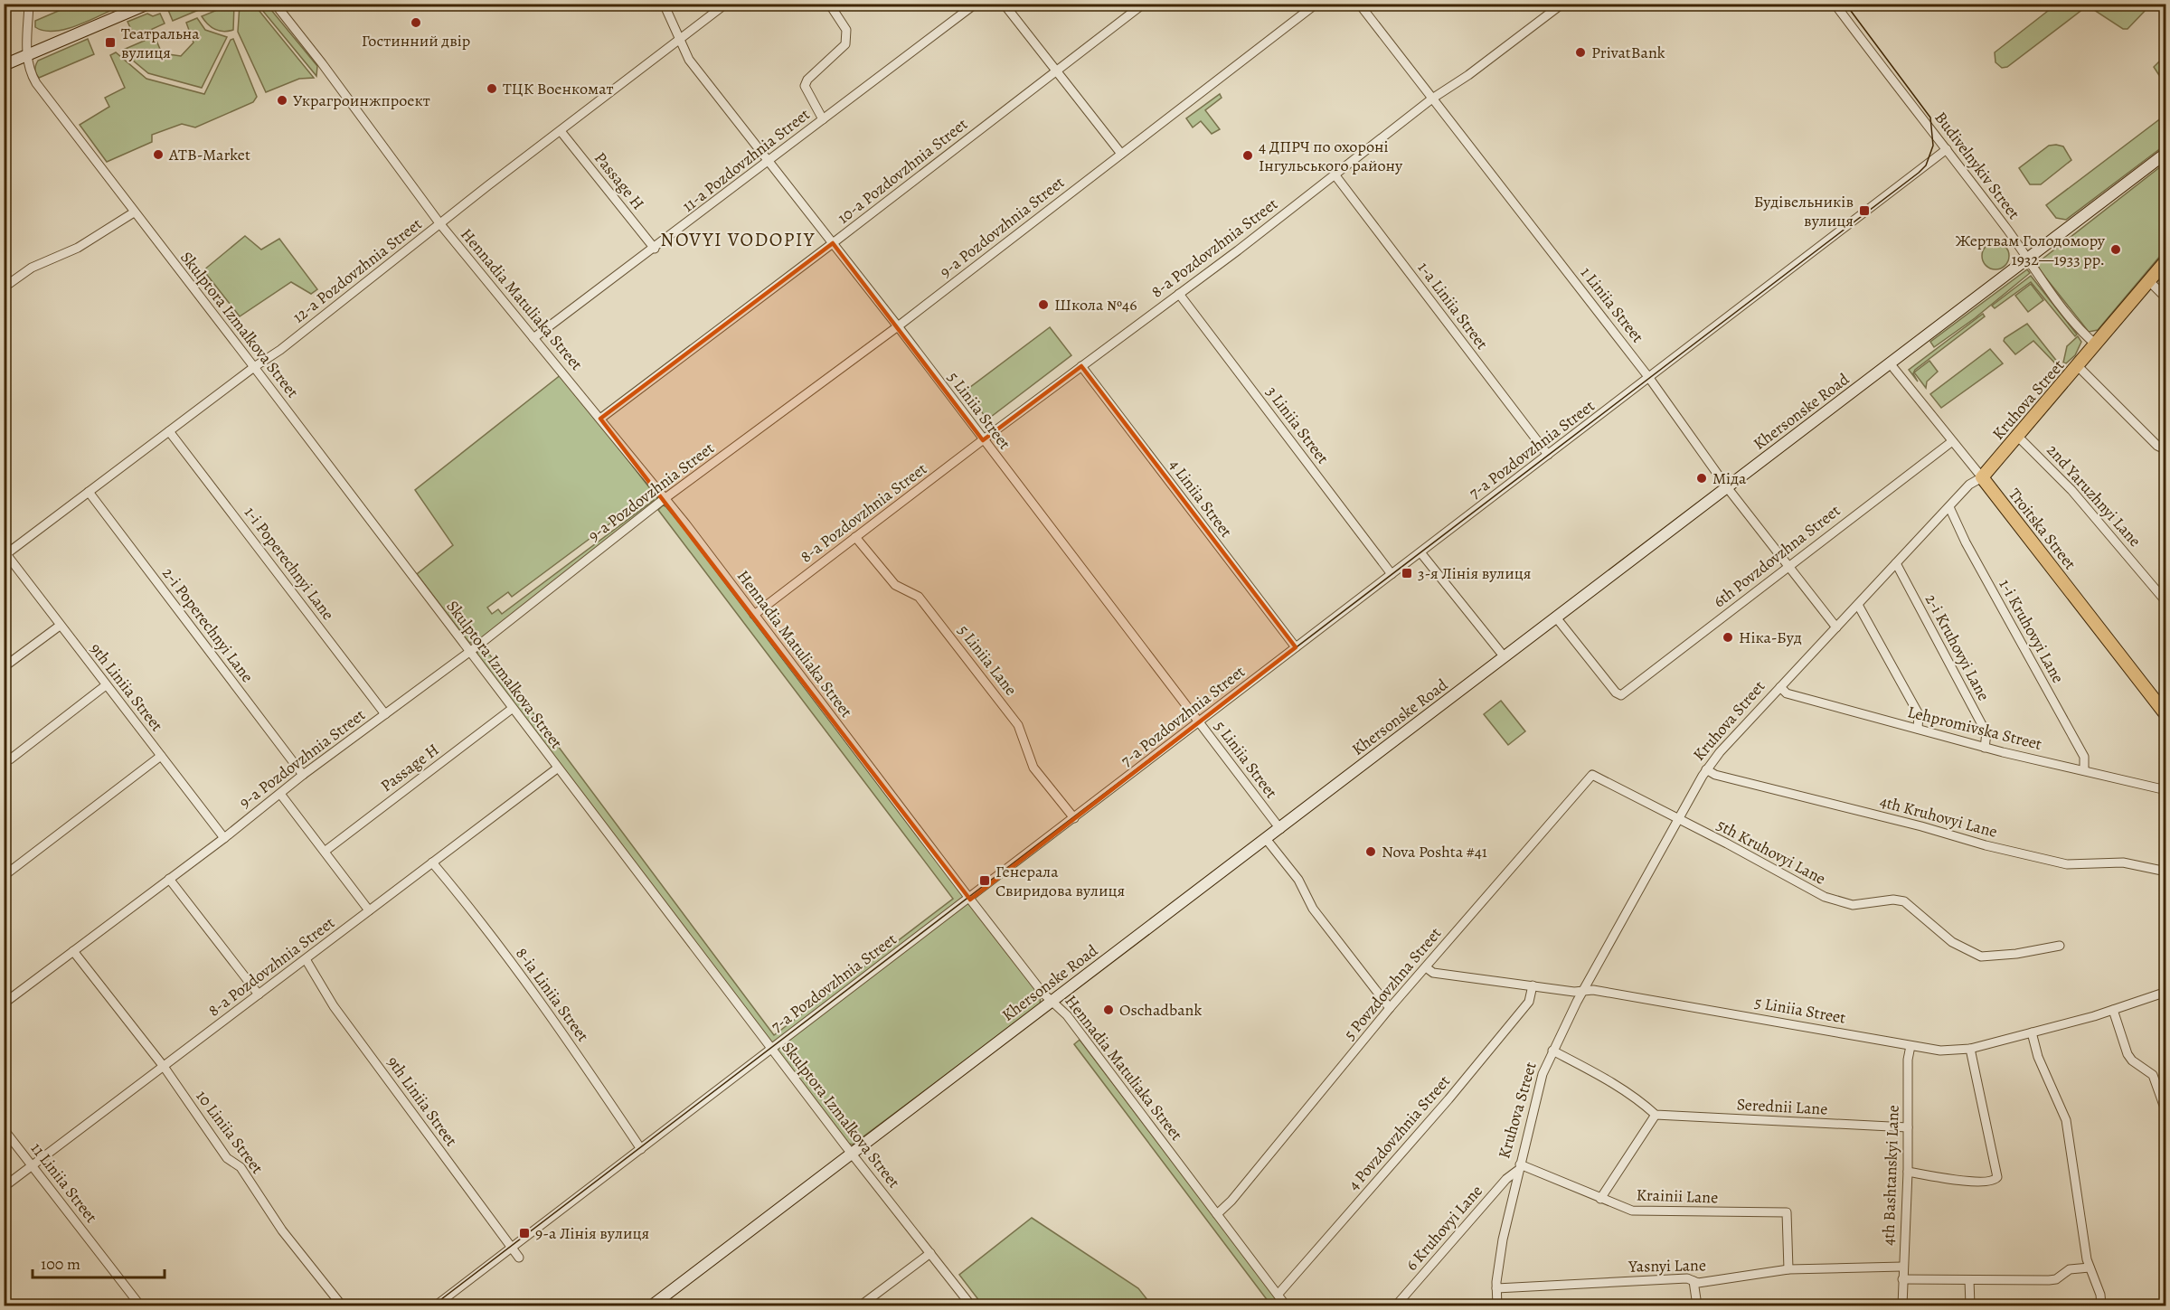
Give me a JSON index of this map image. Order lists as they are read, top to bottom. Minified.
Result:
{"streets":{"main road":["Kruhova Street","Khersonske Road","Troitska Street"],"street":["11-a Pozdovzhnia Street","Budivelnykiv Street","10-a Pozdovzhnia Street","Passage H","9-a Pozdovzhnia Street","8-a Pozdovzhnia Street","12-a Pozdovzhnia Street","Hennadia Matuliaka Street","1 Liniia Street","1-a Liniia Street","Skulptora Izmalkova Street","5 Liniia Street","3 Liniia Street","7-a Pozdovzhnia Street","2nd Yaruzhnyi Lane","4 Liniia Street","6th Povzdovzhna Street","1-i Poperechnyi Lane","2-i Poperechnyi Lane","1-i Kruhovyi Lane","2-i Kruhovyi Lane","5 Liniia Lane","9th Liniia Street","Lehpromivska Street","4th Kruhovyi Lane","5th Kruhovyi Lane","5 Povzdovzhna Street","8-ia Liniia Street","Serednii Lane","10 Liniia Street","4 Povzdovzhnia Street","4th Bashtanskyi Lane","11 Liniia Street","Krainii Lane","6 Kruhovyi Lane","Yasnyi Lane"]},"crossings":[["11-a Pozdovzhnia Street","Passage H"],["11-a Pozdovzhnia Street","Hennadia Matuliaka Street"],["11-a Pozdovzhnia Street","5 Liniia Street"],["Budivelnykiv Street","Kruhova Street"],["Budivelnykiv Street","Khersonske Road"],["Budivelnykiv Street","7-a Pozdovzhnia Street"],["10-a Pozdovzhnia Street","Hennadia Matuliaka Street"],["10-a Pozdovzhnia Street","5 Liniia Street"],["Passage H","12-a Pozdovzhnia Street"],["Passage H","Skulptora Izmalkova Street"],["9-a Pozdovzhnia Street","Hennadia Matuliaka Street"],["9-a Pozdovzhnia Street","Skulptora Izmalkova Street"],["9-a Pozdovzhnia Street","5 Liniia Street"],["9-a Pozdovzhnia Street","1-i Poperechnyi Lane"],["9-a Pozdovzhnia Street","2-i Poperechnyi Lane"],["9-a Pozdovzhnia Street","9th Liniia Street"],["9-a Pozdovzhnia Street","10 Liniia Street"],["8-a Pozdovzhnia Street","Hennadia Matuliaka Street"],["8-a Pozdovzhnia Street","1 Liniia Street"],["8-a Pozdovzhnia Street","1-a Liniia Street"],["8-a Pozdovzhnia Street","Skulptora Izmalkova Street"],["8-a Pozdovzhnia Street","5 Liniia Street"],["8-a Pozdovzhnia Street","3 Liniia Street"],["8-a Pozdovzhnia Street","4 Liniia Street"],["8-a Pozdovzhnia Street","5 Liniia Lane"],["8-a Pozdovzhnia Street","9th Liniia Street"],["8-a Pozdovzhnia Street","8-ia Liniia Street"],["8-a Pozdovzhnia Street","10 Liniia Street"],["8-a Pozdovzhnia Street","11 Liniia Street"],["12-a Pozdovzhnia Street","Hennadia Matuliaka Street"],["12-a Pozdovzhnia Street","Skulptora Izmalkova Street"],["12-a Pozdovzhnia Street","5 Liniia Street"],["12-a Pozdovzhnia Street","1-i Poperechnyi Lane"],["12-a Pozdovzhnia Street","2-i Poperechnyi Lane"],["12-a Pozdovzhnia Street","9th Liniia Street"],["Hennadia Matuliaka Street","Khersonske Road"],["Hennadia Matuliaka Street","7-a Pozdovzhnia Street"],["Hennadia Matuliaka Street","5 Povzdovzhna Street"],["Hennadia Matuliaka Street","4 Povzdovzhnia Street"],["1 Liniia Street","Kruhova Street"],["1 Liniia Street","Khersonske Road"],["1 Liniia Street","7-a Pozdovzhnia Street"],["1 Liniia Street","6th Povzdovzhna Street"],["1-a Liniia Street","7-a Pozdovzhnia Street"],["Skulptora Izmalkova Street","Khersonske Road"],["Skulptora Izmalkova Street","7-a Pozdovzhnia Street"],["Kruhova Street","5 Liniia Street"],["Kruhova Street","2nd Yaruzhnyi Lane"],["Kruhova Street","Troitska Street"],["Kruhova Street","1-i Kruhovyi Lane"],["Kruhova Street","2-i Kruhovyi Lane"],["Kruhova Street","Lehpromivska Street"],["Kruhova Street","4th Kruhovyi Lane"],["Kruhova Street","5th Kruhovyi Lane"],["Kruhova Street","Krainii Lane"],["Kruhova Street","6 Kruhovyi Lane"],["Kruhova Street","Yasnyi Lane"],["5 Liniia Street","Khersonske Road"],["5 Liniia Street","7-a Pozdovzhnia Street"],["5 Liniia Street","5 Povzdovzhna Street"],["5 Liniia Street","4 Povzdovzhnia Street"],["5 Liniia Street","4th Bashtanskyi Lane"],["Khersonske Road","Troitska Street"],["Khersonske Road","6th Povzdovzhna Street"],["3 Liniia Street","7-a Pozdovzhnia Street"],["7-a Pozdovzhnia Street","4 Liniia Street"],["7-a Pozdovzhnia Street","5 Liniia Lane"],["7-a Pozdovzhnia Street","9th Liniia Street"],["7-a Pozdovzhnia Street","8-ia Liniia Street"],["Troitska Street","6th Povzdovzhna Street"],["1-i Kruhovyi Lane","Lehpromivska Street"],["2-i Kruhovyi Lane","Lehpromivska Street"],["5th Kruhovyi Lane","5 Povzdovzhna Street"],["Serednii Lane","4th Bashtanskyi Lane"],["4th Bashtanskyi Lane","Yasnyi Lane"],["Krainii Lane","6 Kruhovyi Lane"],["Krainii Lane","Yasnyi Lane"]],"districts":["NOVYI VODOPIY"],"places":{"other":["Гостинний двір","PrivatBank","ТЦК Военкомат","Украгроинжпроект","ATB-Market","4 ДПРЧ по охороні Інгульського району","Жертвам Голодомору 1932—1933 рр.","Школа №46","Міда","Ніка-Буд","Nova Poshta #41","Oschadbank"],"transit":["Театральна вулиця","Будівельників вулиця","3-я Лінія вулиця","Генерала Свиридова вулиця","9-а Лінія вулиця"]},"scale_bar":"100 m"}
